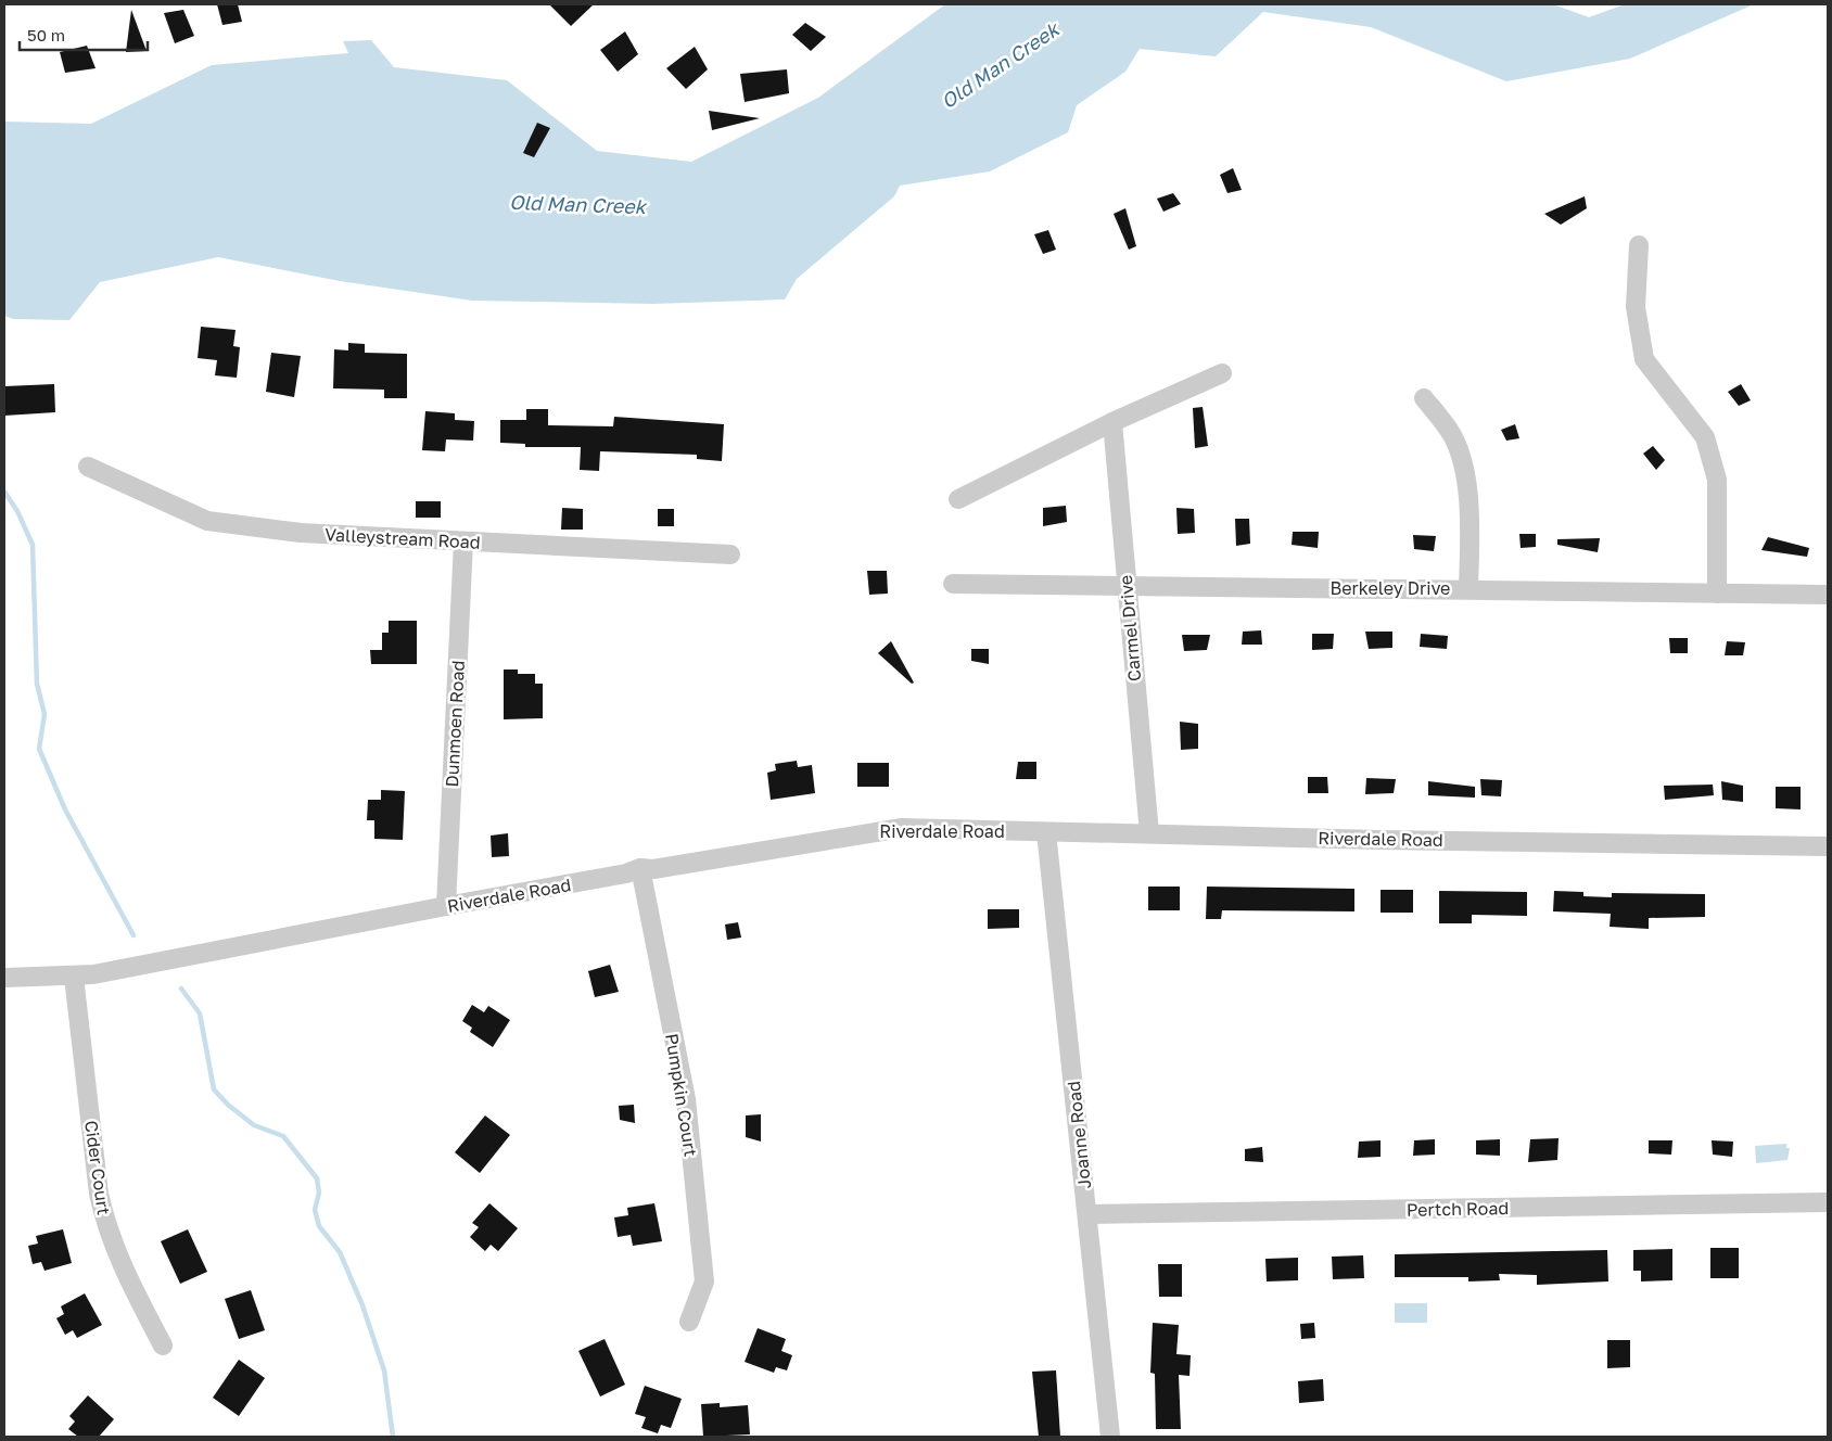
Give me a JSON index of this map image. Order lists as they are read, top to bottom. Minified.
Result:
{"streets":{"street":["Valleystream Road","Berkeley Drive","Carmel Drive","Dunmoen Road","Riverdale Road","Pumpkin Court","Joanne Road","Cider Court","Pertch Road"]},"crossings":[["Valleystream Road","Dunmoen Road"],["Berkeley Drive","Carmel Drive"],["Carmel Drive","Riverdale Road"],["Dunmoen Road","Riverdale Road"],["Riverdale Road","Pumpkin Court"],["Riverdale Road","Joanne Road"],["Riverdale Road","Cider Court"],["Joanne Road","Pertch Road"]],"water":["Old Man Creek"],"scale_bar":"50 m"}
